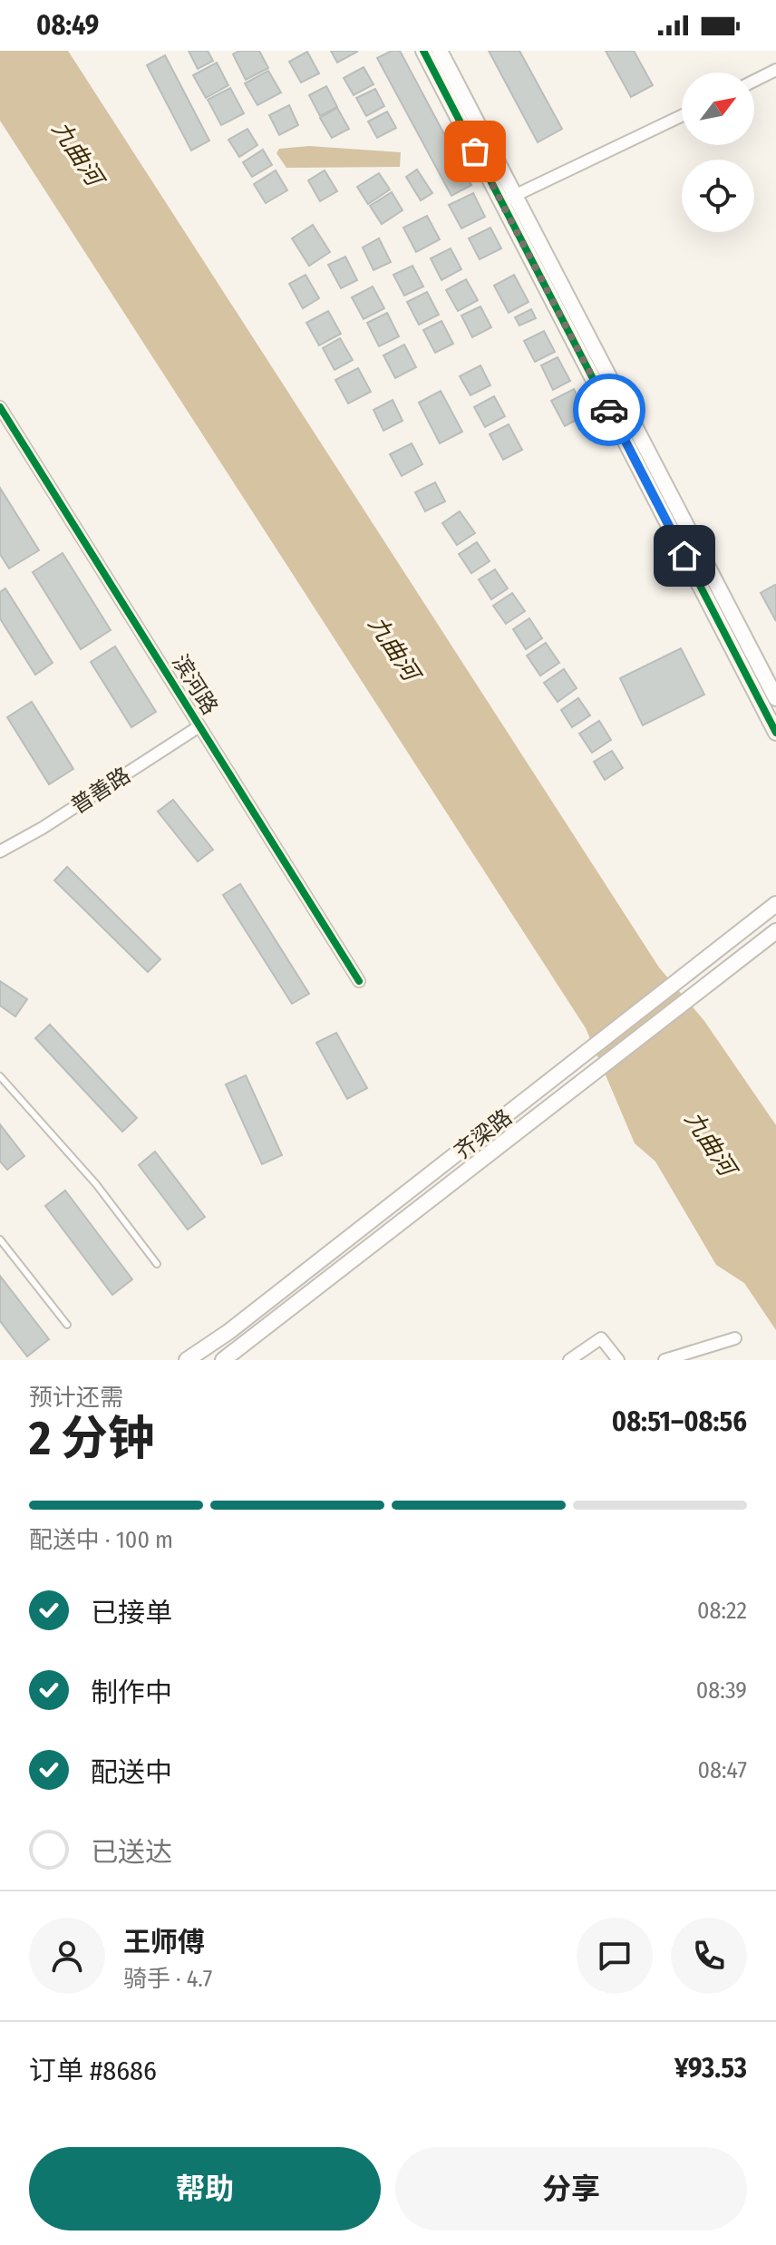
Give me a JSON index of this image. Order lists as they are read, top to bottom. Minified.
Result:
{"streets":{"street":["滨河路","普善路","齐梁路"]},"crossings":[["滨河路","普善路"]],"water":["九曲河"],"north":"top right","page":{"status":"08:49","heading":["2 分钟","预计还需","08:51–08:56"],"panel":["王师傅","骑手 · 4.7","订单 #8686","¥93.53"],"bar":"配送中 · 100 m","list":[["已接单","08:22"],["制作中","08:39"],["配送中","08:47"],"已送达"],"buttons":["帮助","分享"]}}
